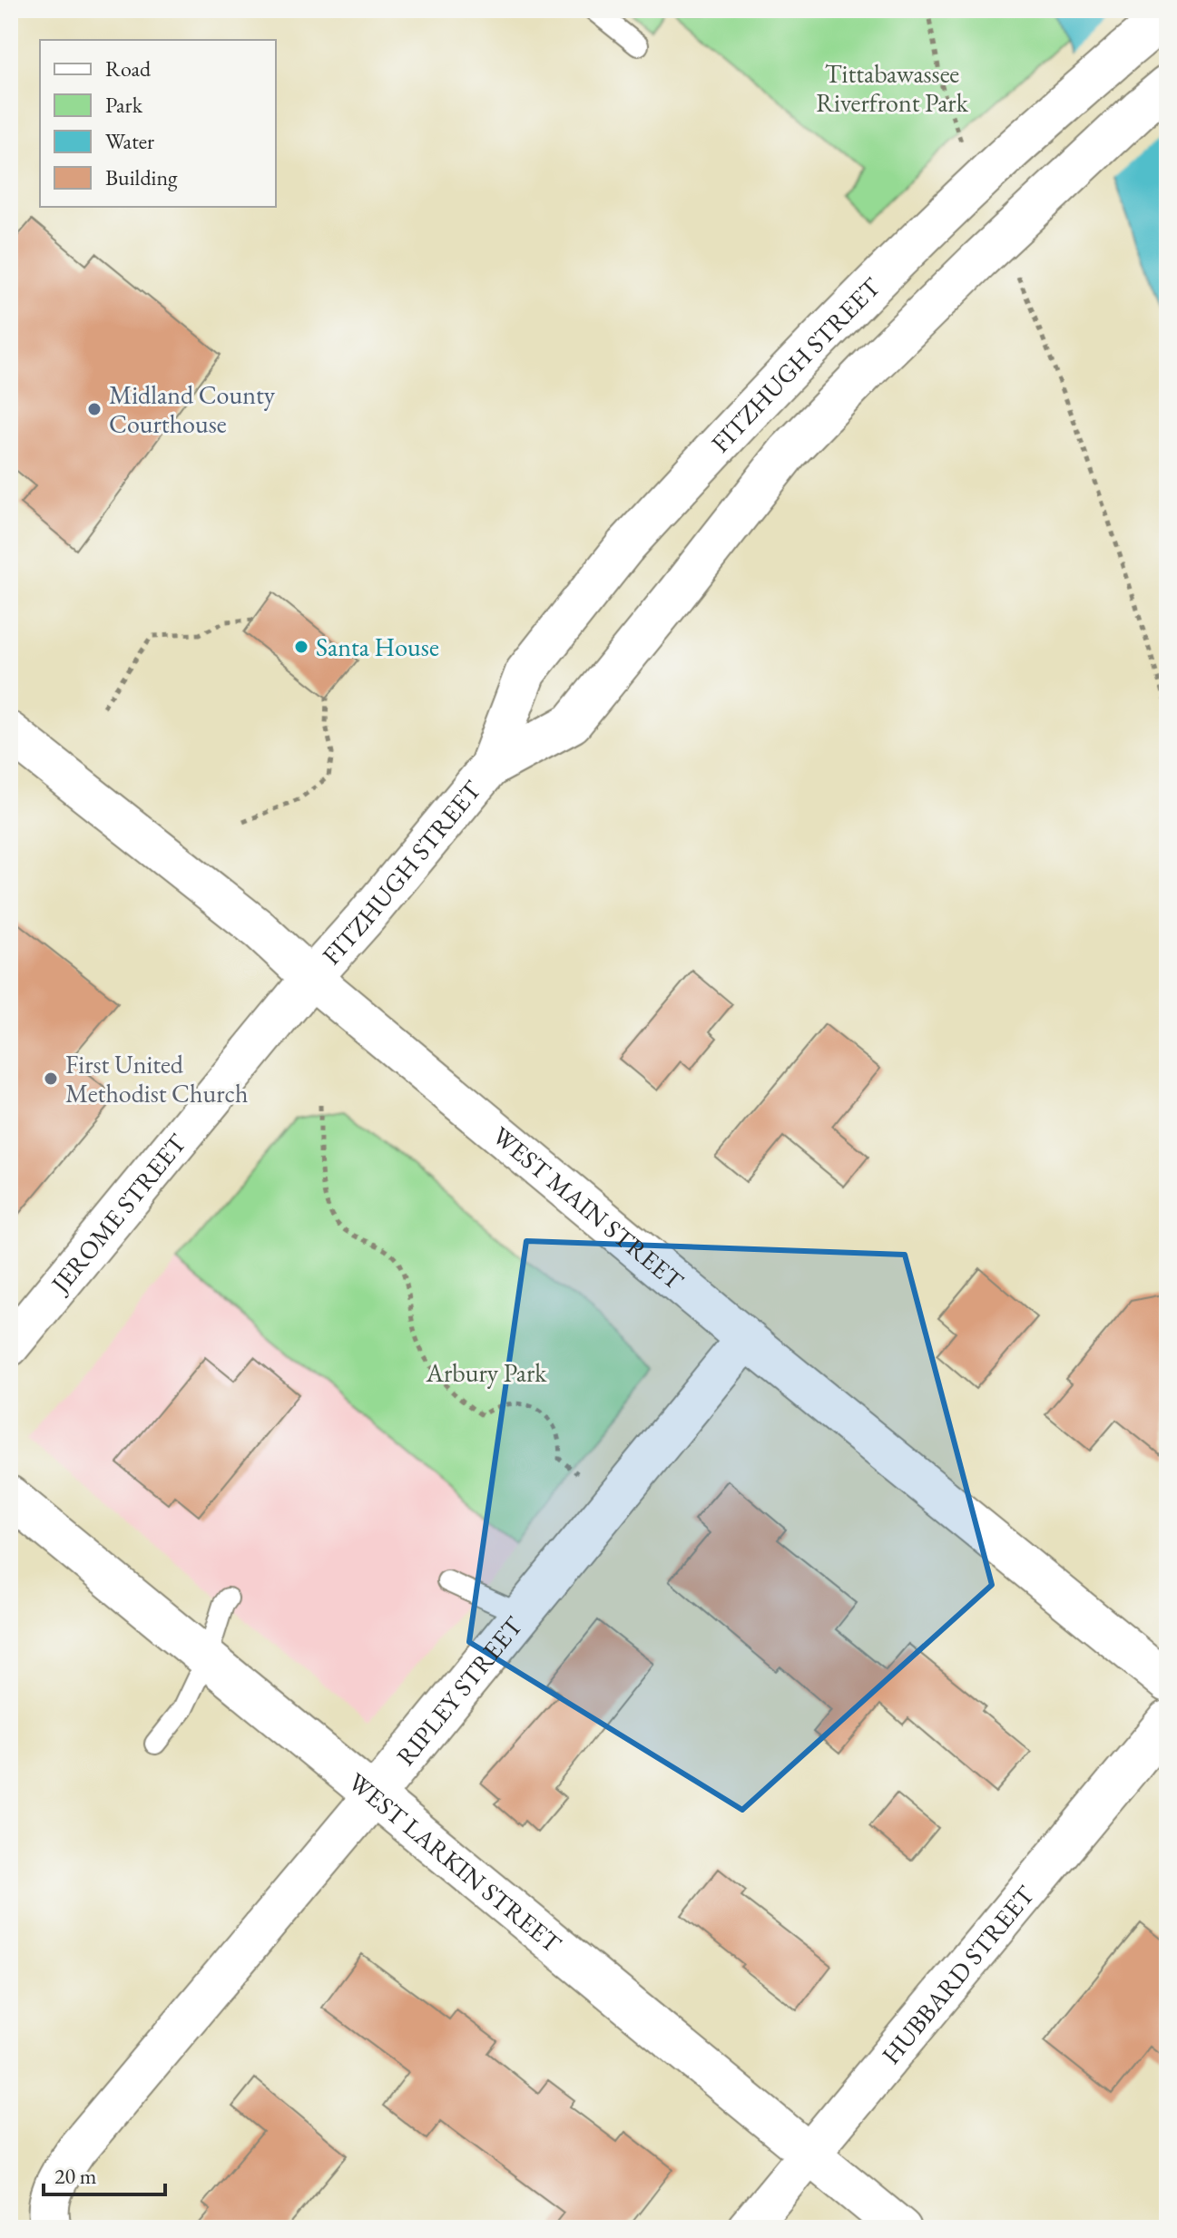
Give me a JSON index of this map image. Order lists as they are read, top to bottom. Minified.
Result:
{"streets":{"main road":["FITZHUGH STREET","WEST MAIN STREET","JEROME STREET","RIPLEY STREET","WEST LARKIN STREET","HUBBARD STREET"]},"crossings":[["FITZHUGH STREET","WEST MAIN STREET"],["FITZHUGH STREET","JEROME STREET"],["WEST MAIN STREET","JEROME STREET"],["WEST MAIN STREET","RIPLEY STREET"],["RIPLEY STREET","WEST LARKIN STREET"],["WEST LARKIN STREET","HUBBARD STREET"]],"parks":["Tittabawassee Riverfront Park","Arbury Park"],"places":["Midland County Courthouse","Santa House","First United Methodist Church"],"legend":["Road","Park","Water","Building"],"scale_bar":"20 m"}
